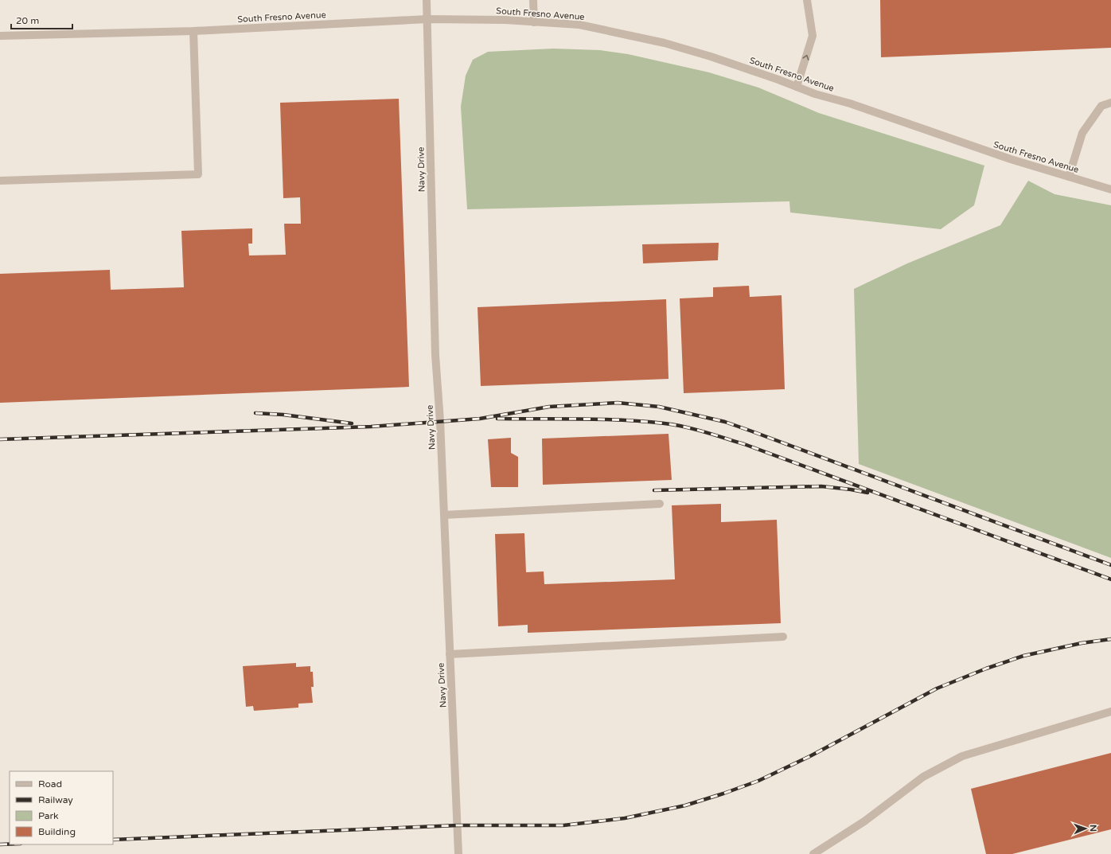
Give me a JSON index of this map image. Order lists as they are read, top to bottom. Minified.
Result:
{"streets":{"street":["South Fresno Avenue","Navy Drive"]},"crossings":[["South Fresno Avenue","Navy Drive"]],"legend":["Road","Railway","Park","Building"],"scale_bar":"20 m","north":"right"}
